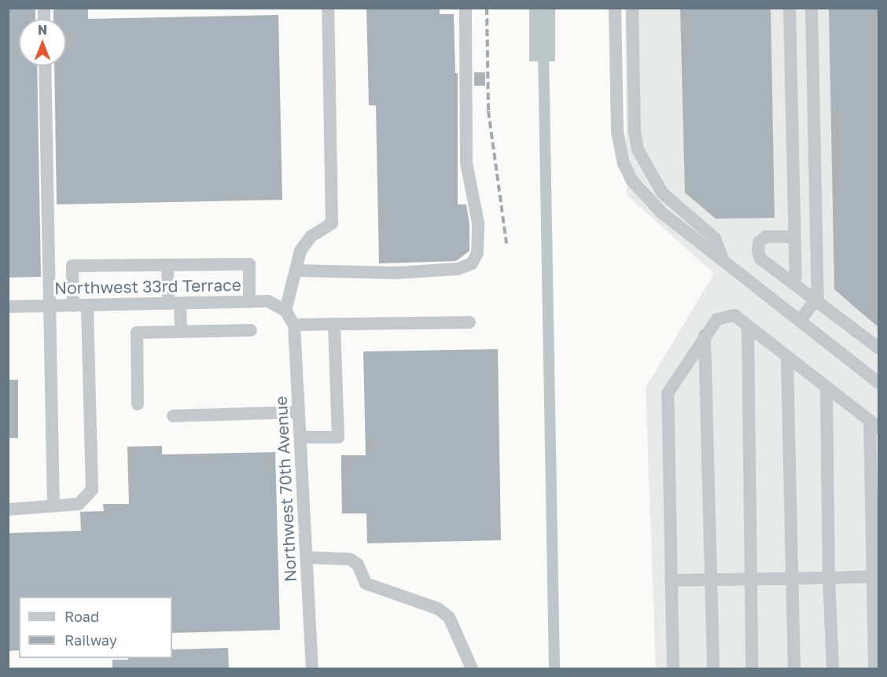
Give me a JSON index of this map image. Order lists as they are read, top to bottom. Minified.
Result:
{"streets":{"street":["Northwest 33rd Terrace","Northwest 70th Avenue"]},"crossings":[["Northwest 33rd Terrace","Northwest 70th Avenue"]],"legend":["Road","Railway"],"north":"top"}
